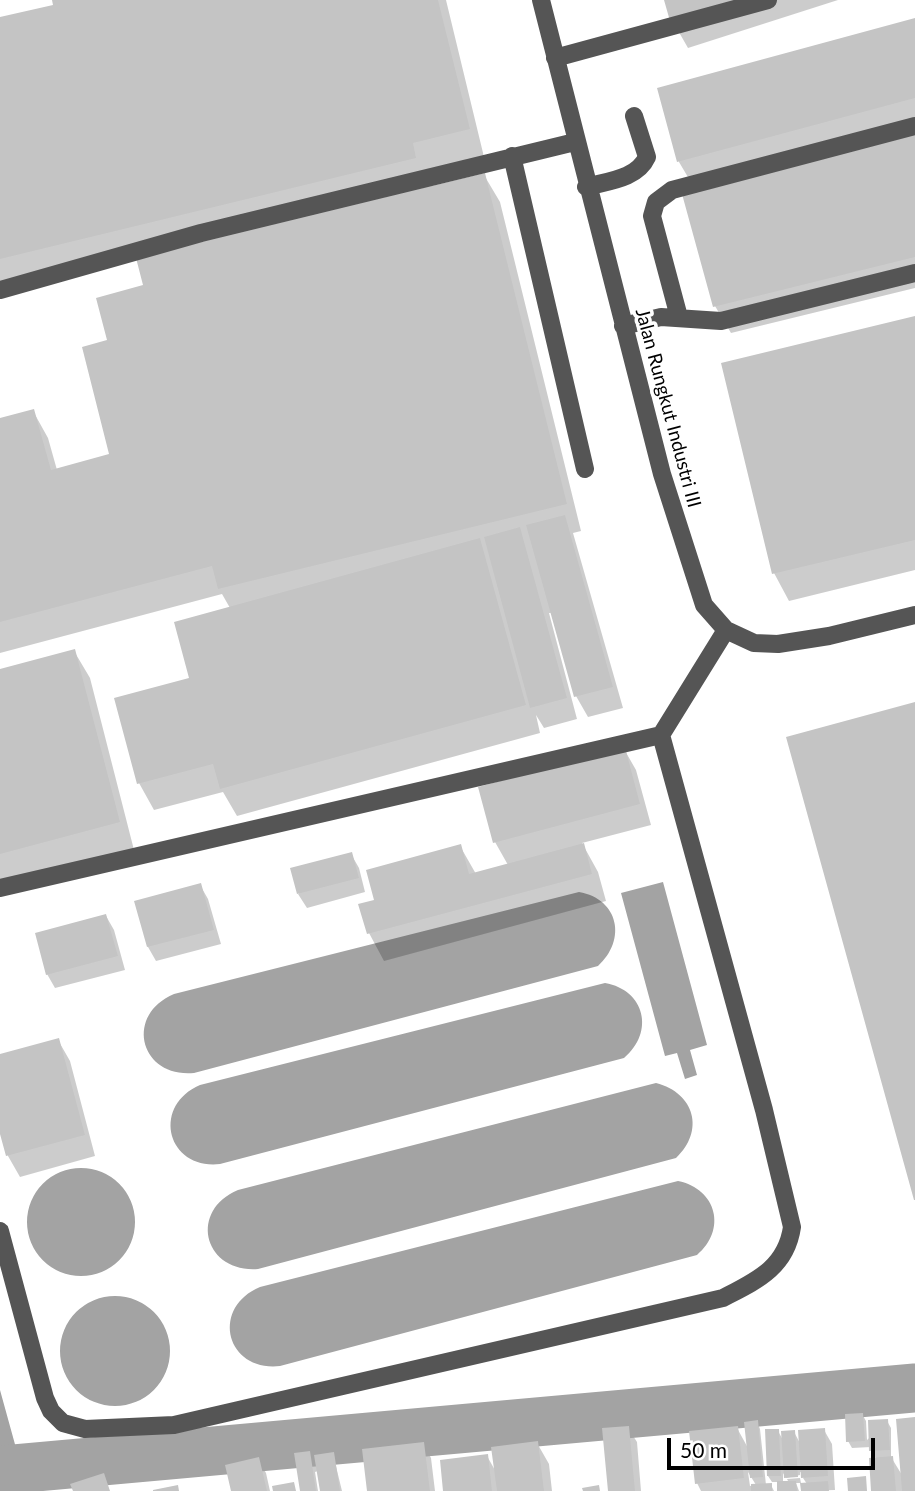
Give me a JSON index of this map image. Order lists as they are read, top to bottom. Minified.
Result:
{"streets":{"street":["Jalan Rungkut Industri III"]},"scale_bar":"50 m"}
